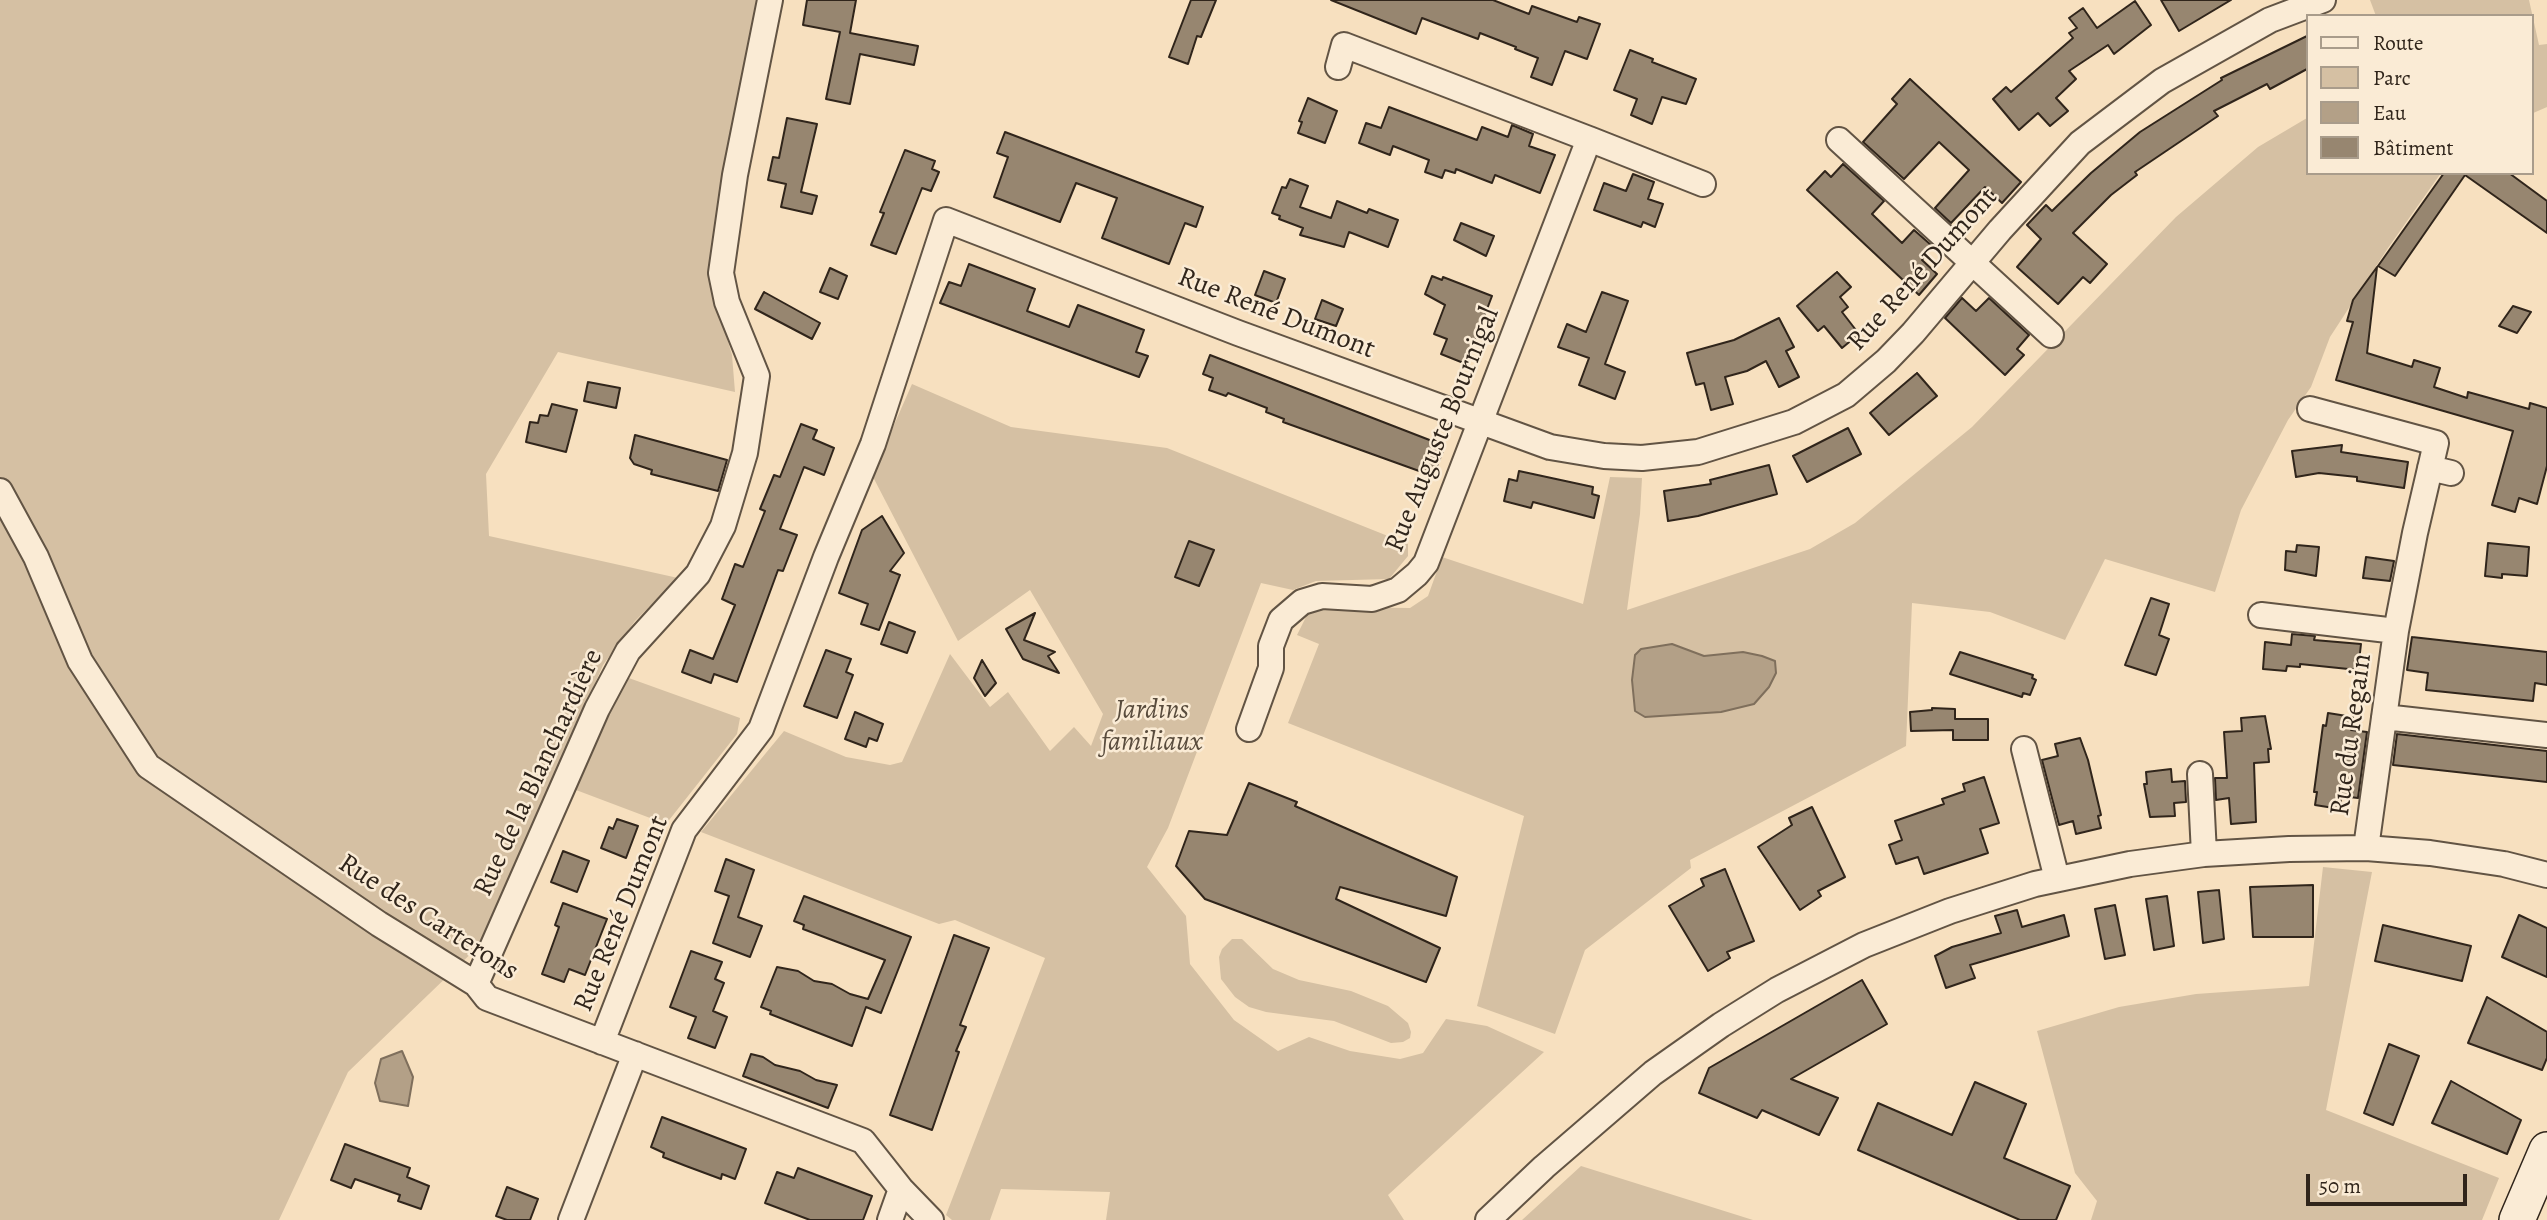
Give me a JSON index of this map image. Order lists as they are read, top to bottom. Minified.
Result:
{"streets":{"street":["Rue René Dumont","Rue Auguste Bournigal","Rue du Regain","Rue de la Blanchardière","Rue des Carterons"]},"crossings":[["Rue René Dumont","Rue Auguste Bournigal"],["Rue René Dumont","Rue des Carterons"],["Rue de la Blanchardière","Rue des Carterons"]],"parks":["Jardins familiaux"],"legend":["Route","Parc","Eau","Bâtiment"],"scale_bar":"50 m"}
